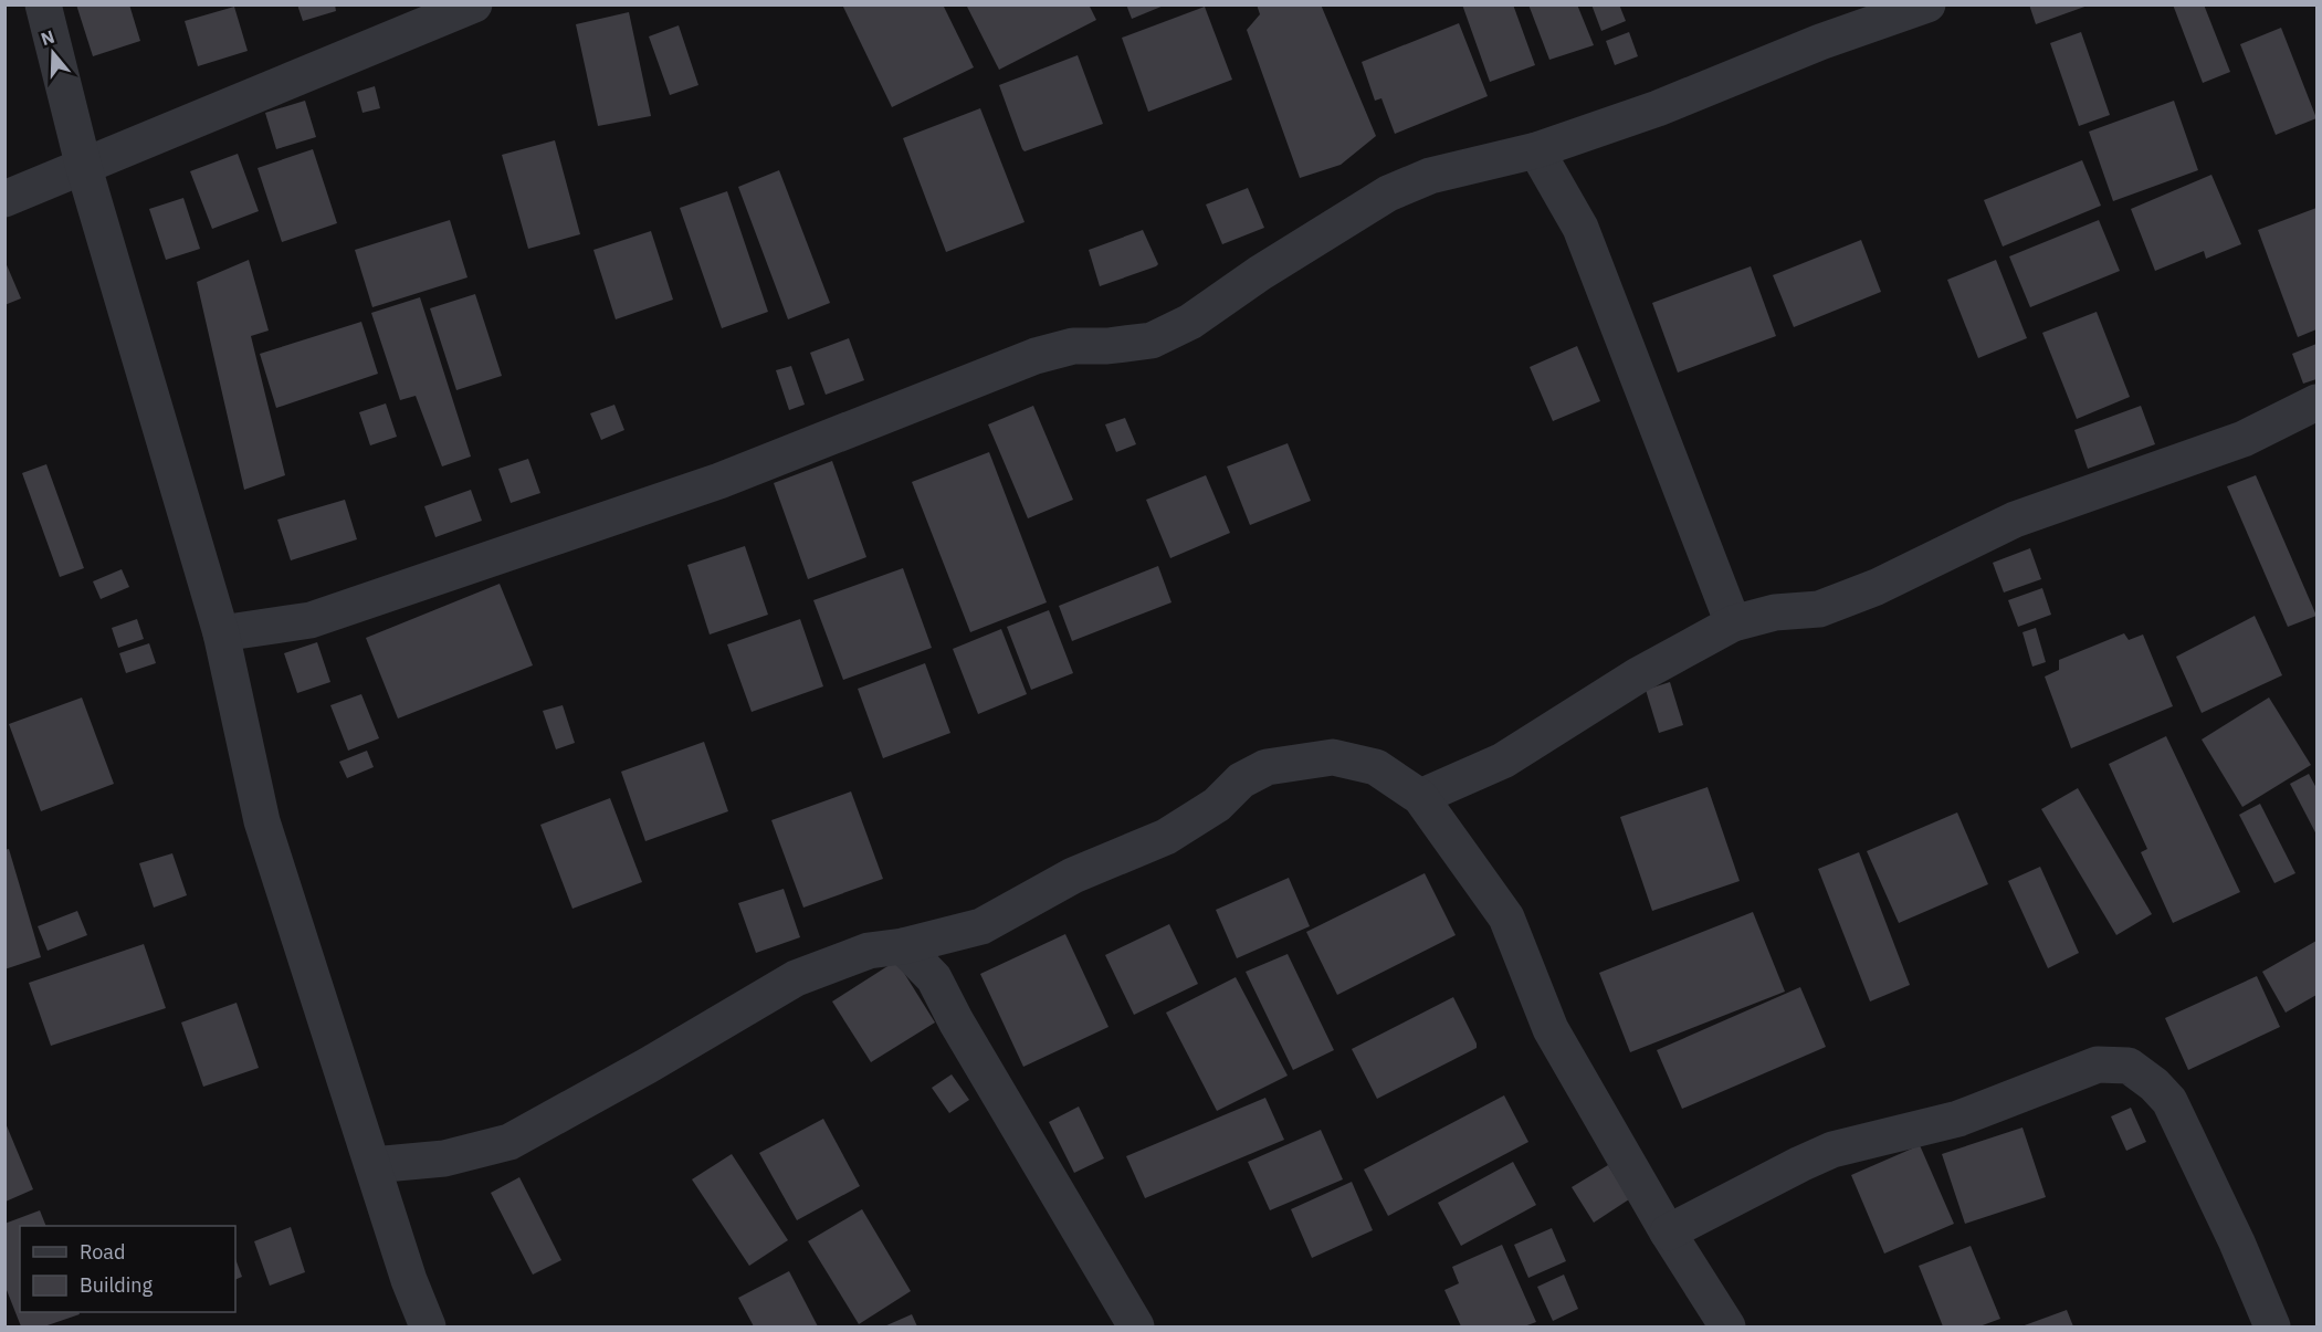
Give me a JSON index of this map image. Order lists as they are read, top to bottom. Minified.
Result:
{"legend":["Road","Building"],"north":"top"}
